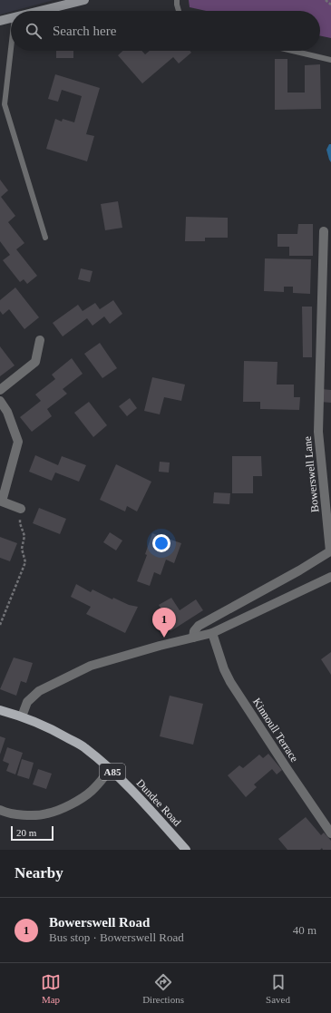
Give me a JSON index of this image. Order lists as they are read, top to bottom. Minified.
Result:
{"streets":{"main road":["A85","Dundee Road"],"street":["Bowerswell Lane","Kinnoull Terrace"]},"crossings":[["A85","Dundee Road"]],"scale_bar":"20 m","page":{"search":"Search here","pins":"1","scale":"20 m","heading":"Nearby","list":[{"mark":"1","name":"Bowerswell Road","note":"Bus stop · Bowerswell Road","value":"40 m"}],"nav":["Map","Directions","Saved"]}}
